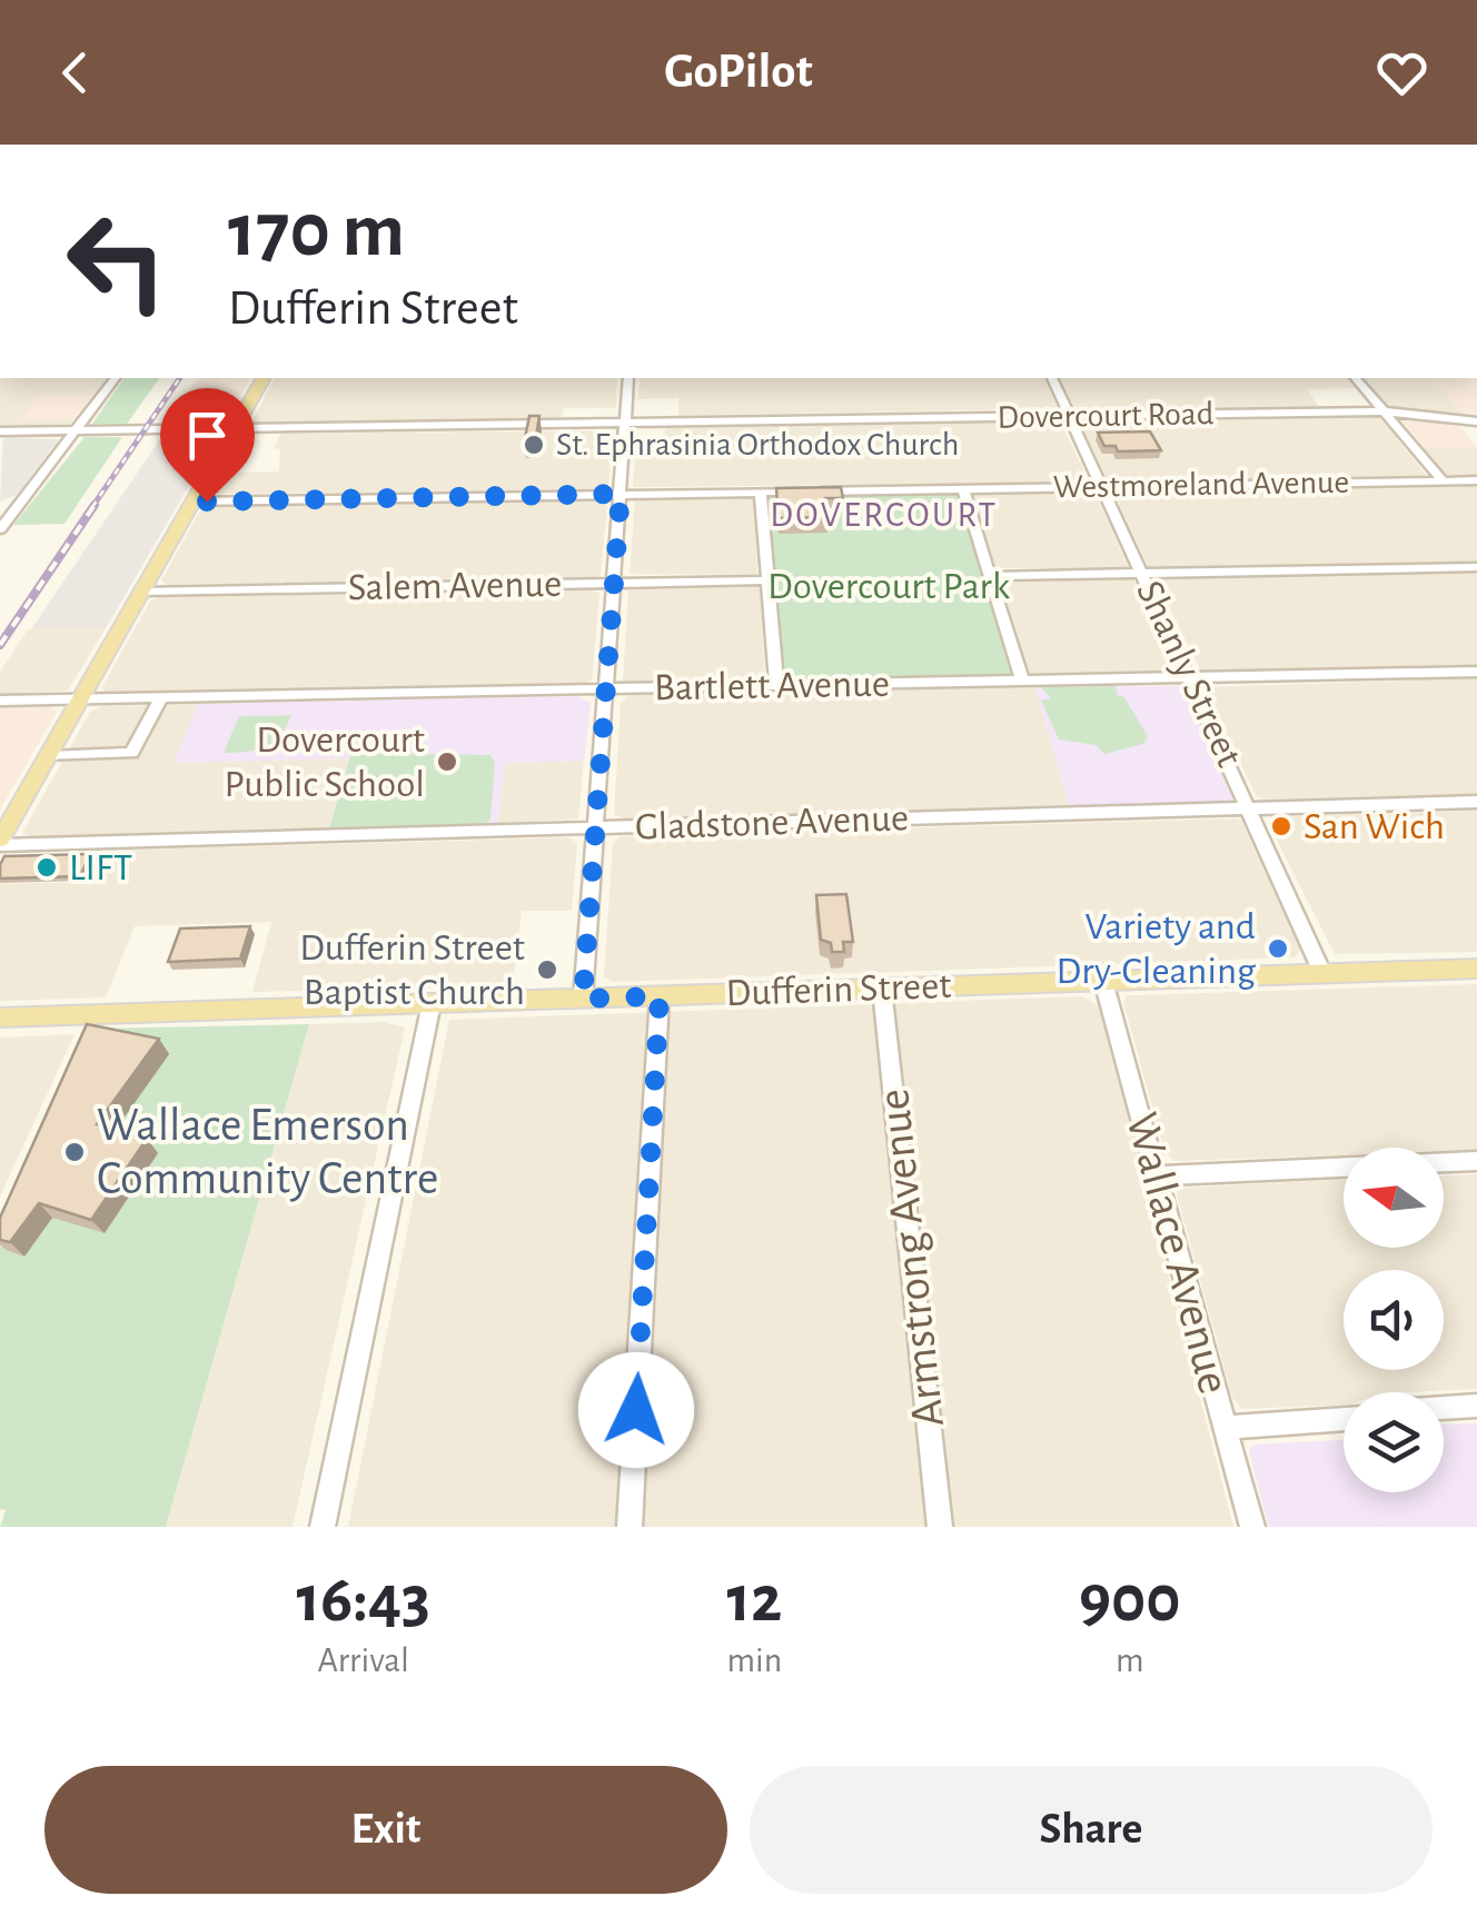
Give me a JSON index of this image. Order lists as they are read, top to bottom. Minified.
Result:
{"streets":{"main road":["Dufferin Street"],"street":["Dovercourt Road","Westmoreland Avenue","Salem Avenue","Shanly Street","Bartlett Avenue","Gladstone Avenue","Wallace Avenue","Armstrong Avenue"]},"crossings":[["Dovercourt Road","Shanly Street"],["Westmoreland Avenue","Shanly Street"],["Shanly Street","Bartlett Avenue"],["Shanly Street","Gladstone Avenue"],["Shanly Street","Dufferin Street"],["Dufferin Street","Wallace Avenue"],["Dufferin Street","Armstrong Avenue"]],"districts":["DOVERCOURT"],"parks":["Dovercourt Park"],"places":["St. Ephrasinia Orthodox Church","Dovercourt Public School","San Wich","LIFT","Variety and Dry-Cleaning","Dufferin Street Baptist Church","Wallace Emerson Community Centre"],"north":"left","page":{"header":"GoPilot","turn":["170 m","Dufferin Street"],"eta":["16:43","Arrival","12","min","900","m"],"buttons":["Exit","Share"]}}
